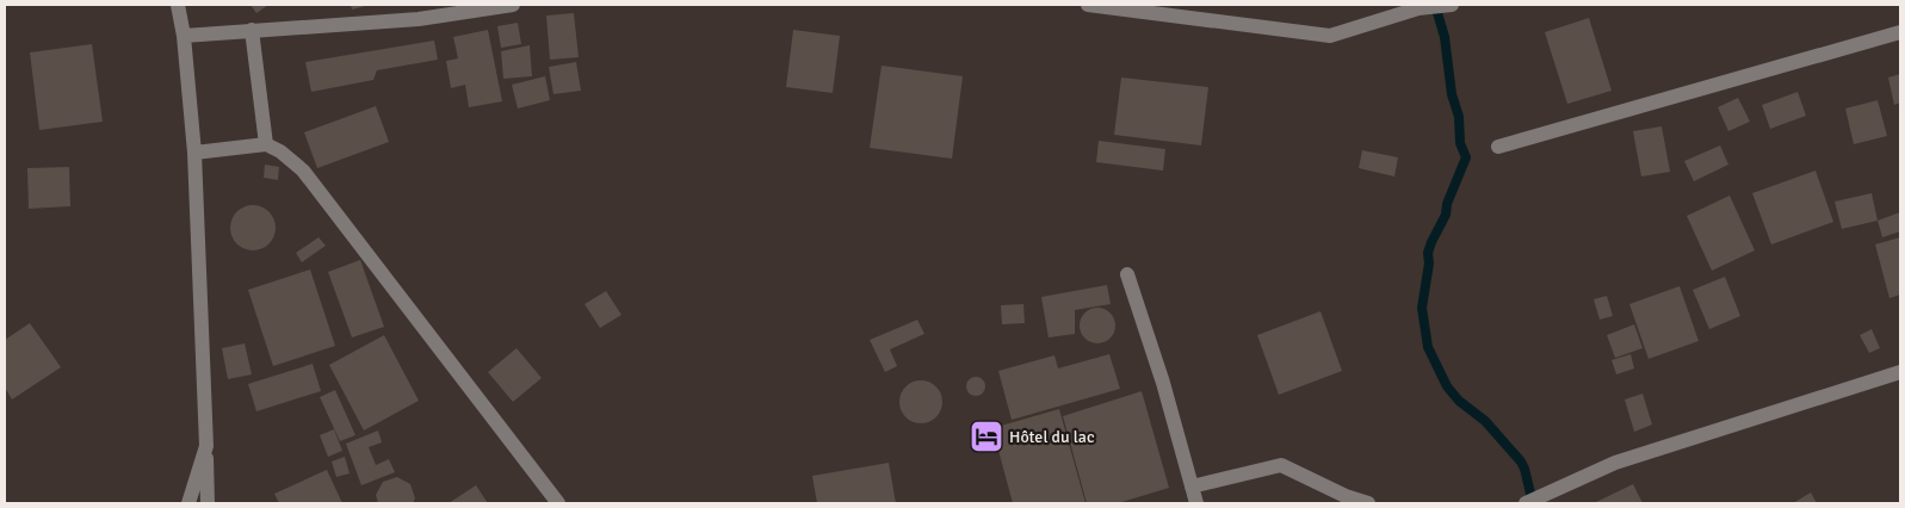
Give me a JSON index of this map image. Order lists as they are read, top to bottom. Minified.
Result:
{"places":{"hotel":["Hôtel du lac"]}}
